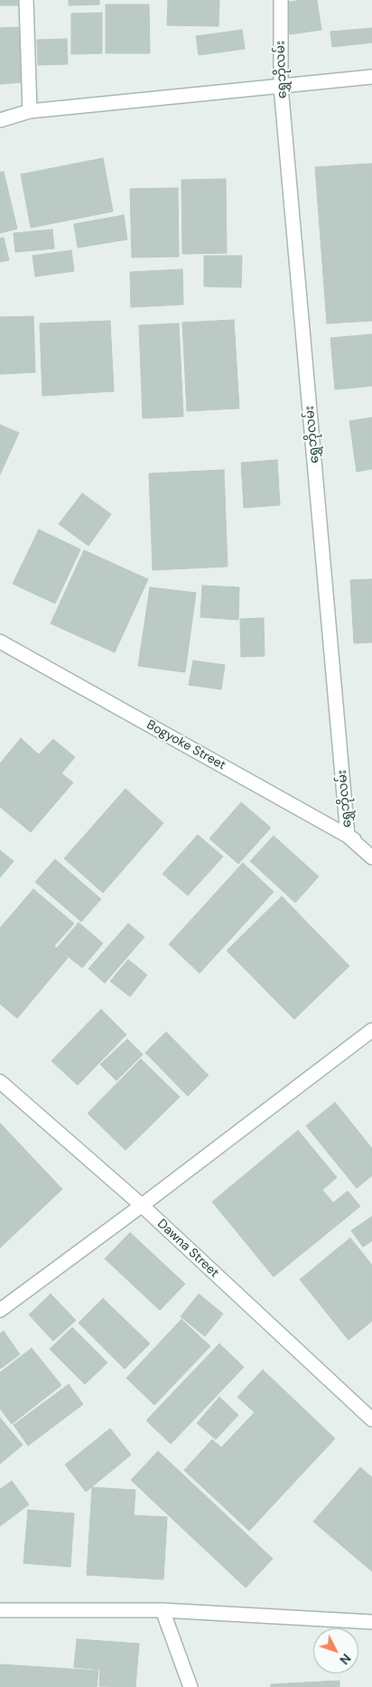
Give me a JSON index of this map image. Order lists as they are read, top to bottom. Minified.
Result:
{"streets":{"street":["ရွှေဘိုလမ်း","Bogyoke Street","Dawna Street"]},"crossings":[["ရွှေဘိုလမ်း","Bogyoke Street"]],"north":"bottom right"}
